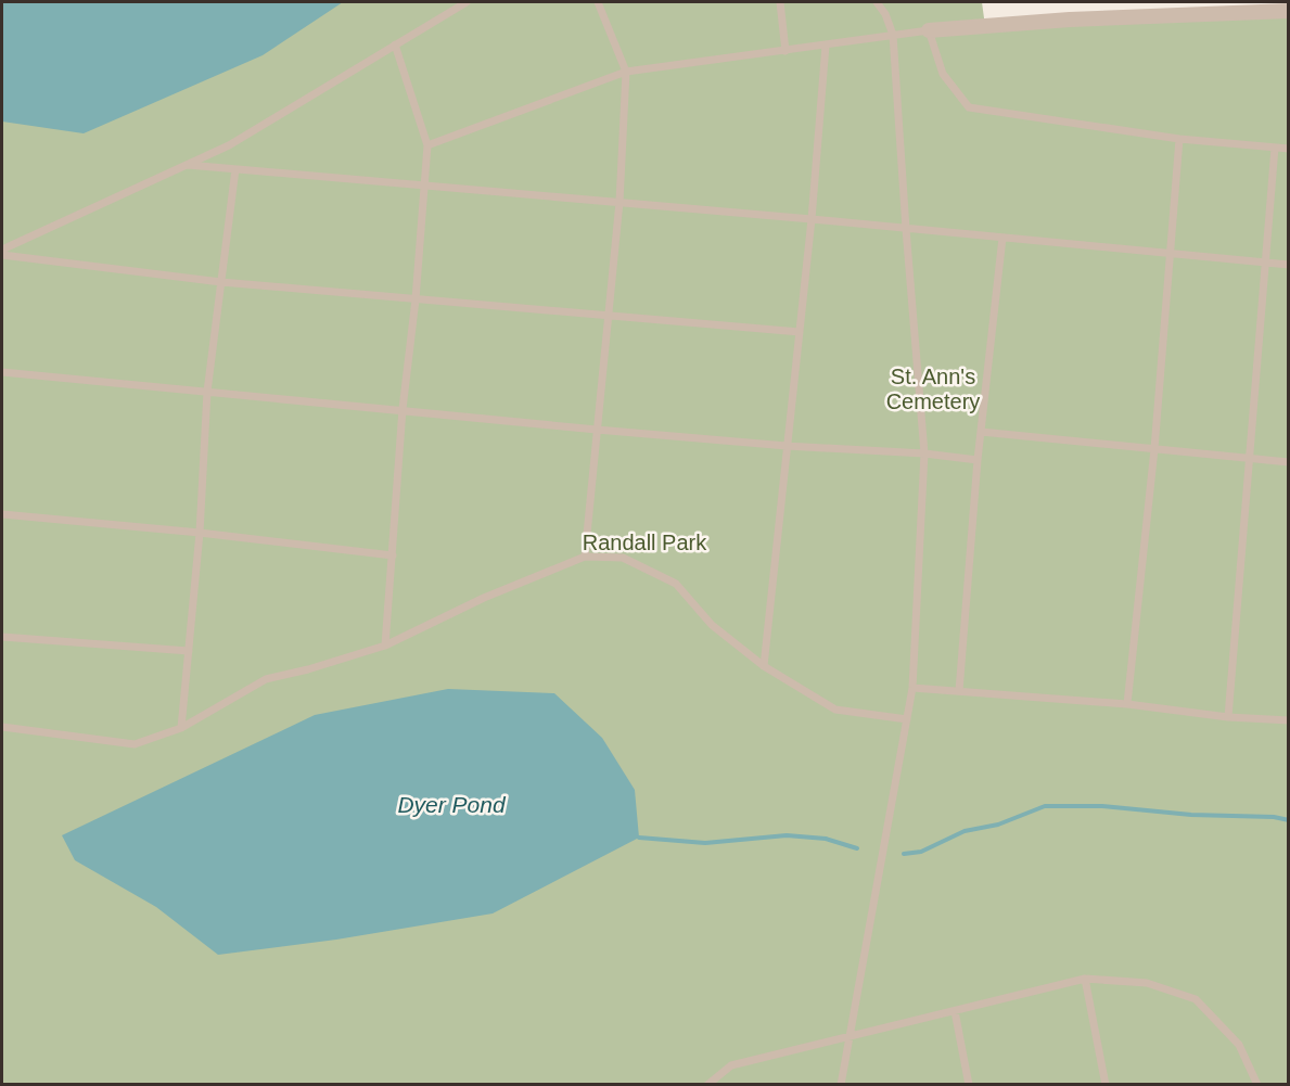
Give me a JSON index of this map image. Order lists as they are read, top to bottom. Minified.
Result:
{"water":["Dyer Pond"],"parks":["St. Ann's Cemetery","Randall Park"]}
